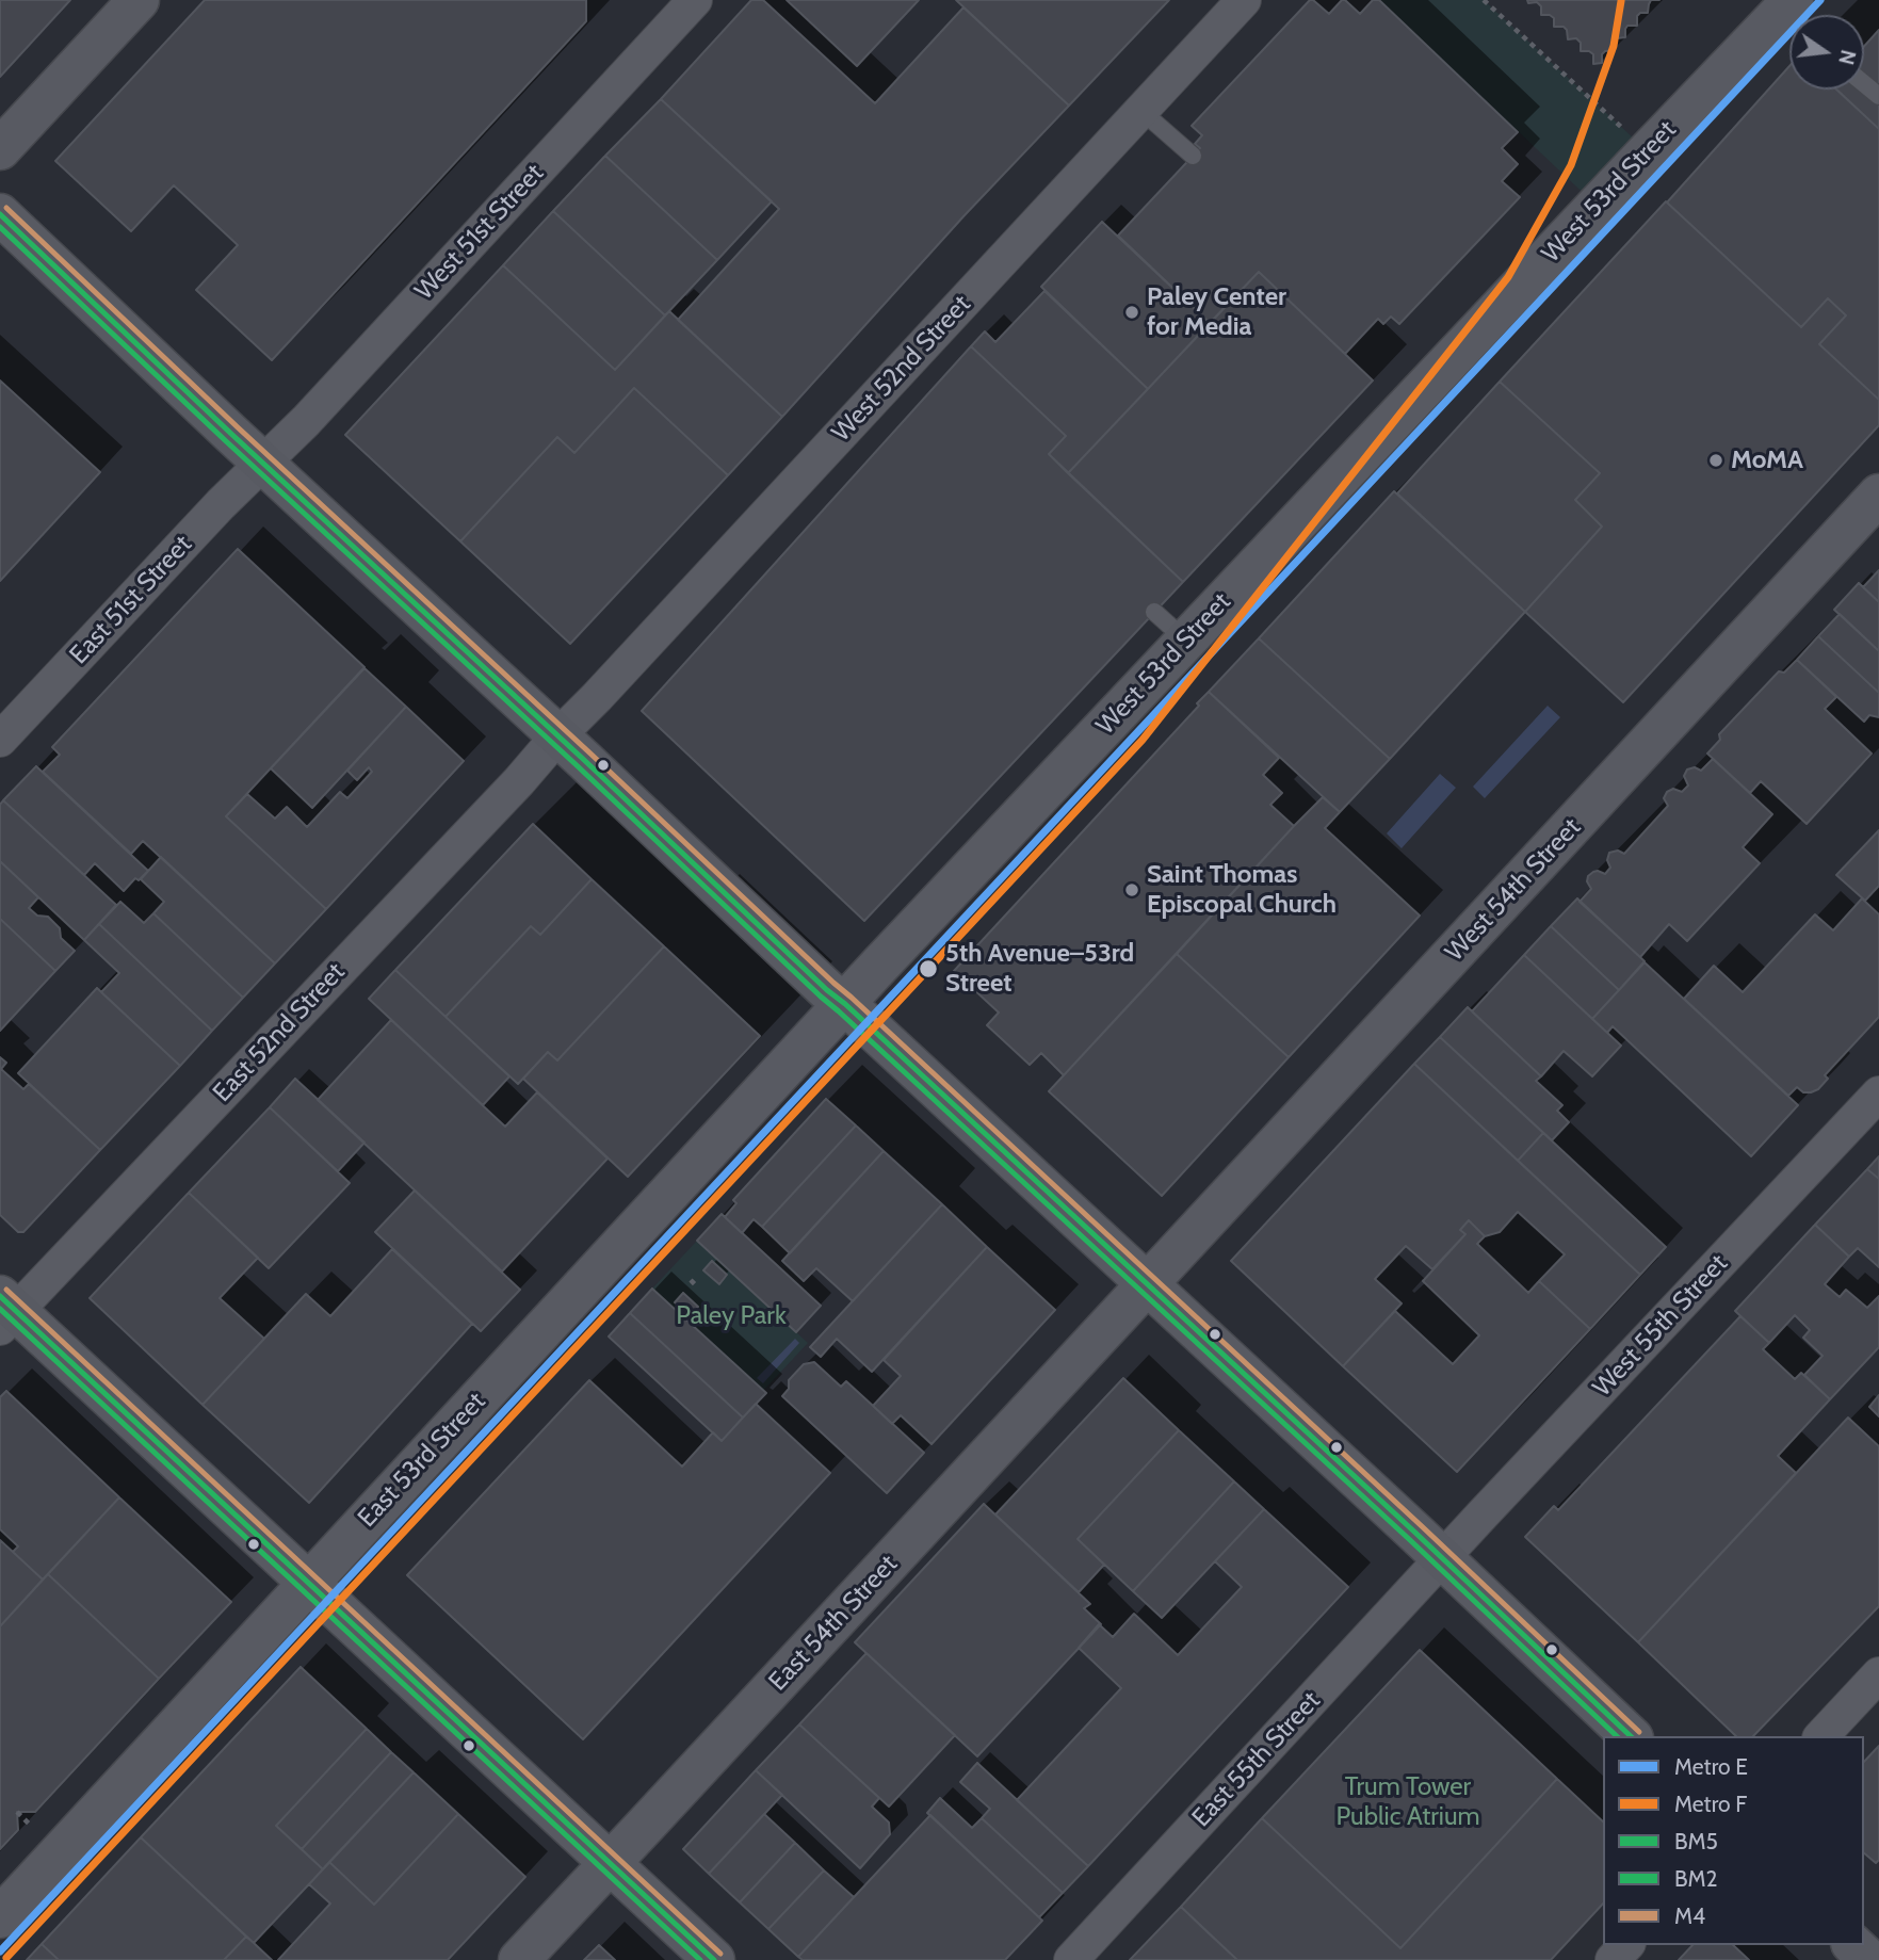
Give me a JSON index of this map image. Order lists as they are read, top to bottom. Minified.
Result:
{"streets":{"main road":["West 53rd Street","West 54th Street","East 53rd Street","East 54th Street"],"street":["West 51st Street","West 52nd Street","East 51st Street","East 52nd Street","West 55th Street","East 55th Street"]},"crossings":[["West 53rd Street","East 53rd Street"],["West 51st Street","East 51st Street"],["West 52nd Street","East 52nd Street"],["West 54th Street","East 54th Street"],["West 55th Street","East 55th Street"]],"parks":["Paley Park","Trum Tower Public Atrium"],"places":["Paley Center for Media","MoMA","Saint Thomas Episcopal Church","5th Avenue–53rd Street"],"lines":["metro line E","metro line F","transit line M4","transit line BM5","transit line BM2"],"legend":["Metro E","Metro F","BM5","BM2","M4"],"north":"right"}
